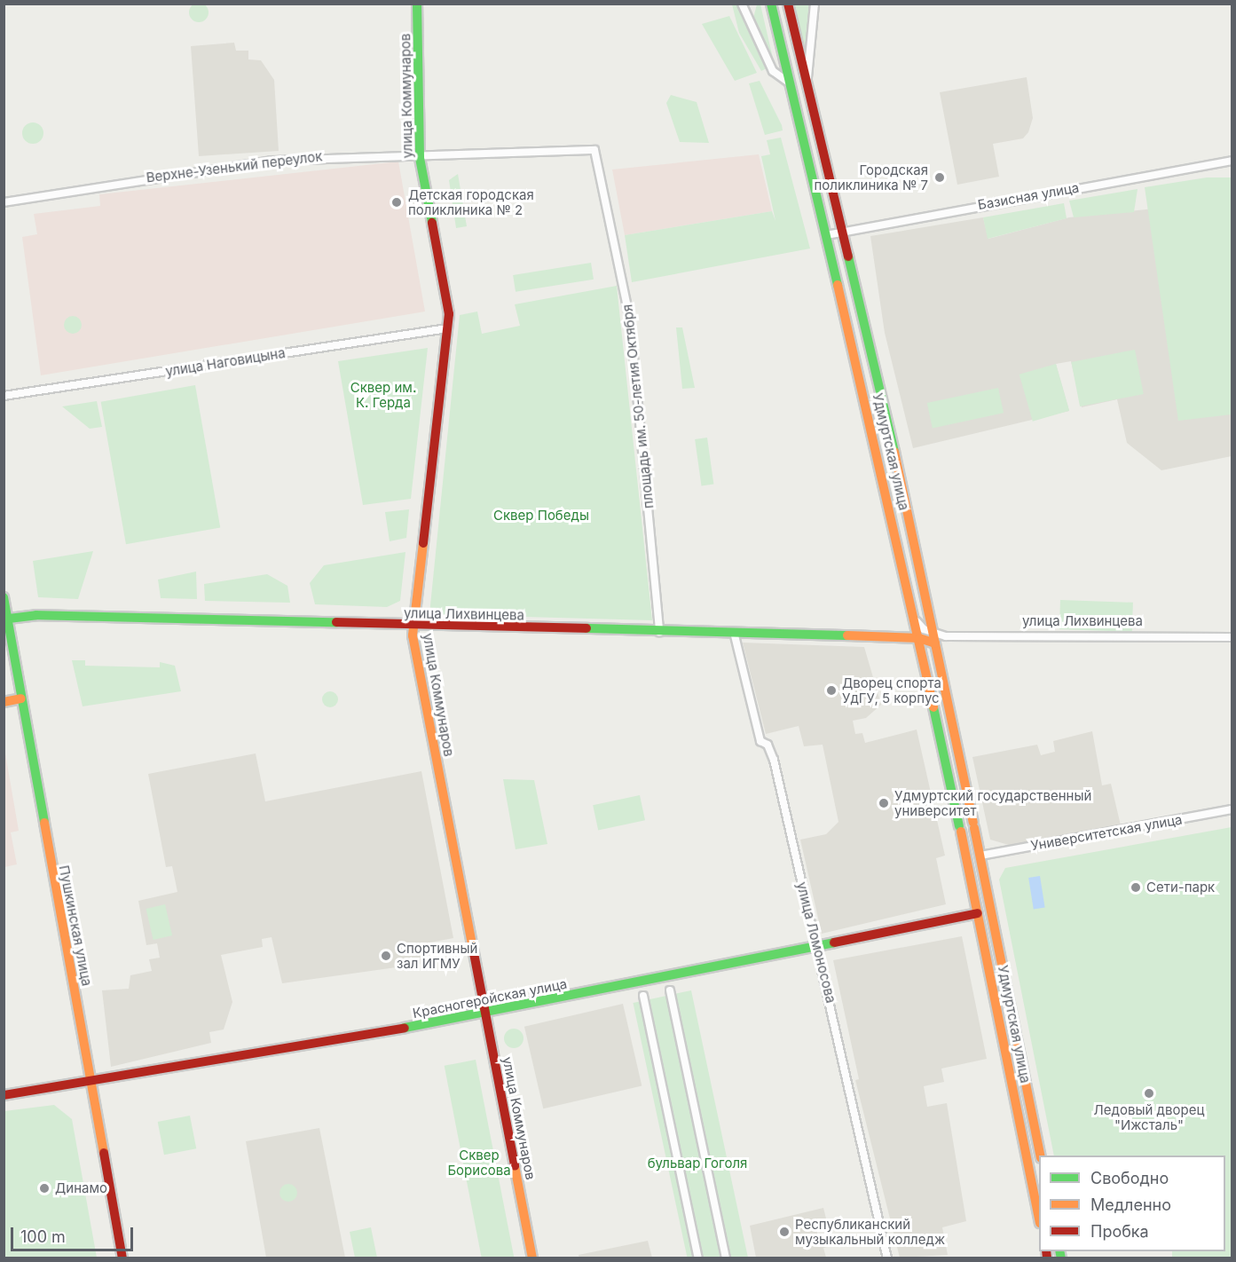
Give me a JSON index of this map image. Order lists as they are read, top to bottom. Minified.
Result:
{"streets":{"street":["улица Коммунаров","Верхне-Узенький переулок","Базисная улица","улица Наговицына","площадь им. 50-летия Октября","Удмуртская улица","улица Лихвинцева","Университетская улица","Пушкинская улица","улица Ломоносова","Красногеройская улица"]},"crossings":[["улица Коммунаров","Верхне-Узенький переулок"],["улица Коммунаров","улица Наговицына"],["улица Коммунаров","улица Лихвинцева"],["улица Коммунаров","Красногеройская улица"],["Верхне-Узенький переулок","площадь им. 50-летия Октября"],["Базисная улица","Удмуртская улица"],["площадь им. 50-летия Октября","улица Лихвинцева"],["Удмуртская улица","улица Лихвинцева"],["Удмуртская улица","Университетская улица"],["Удмуртская улица","Красногеройская улица"],["улица Лихвинцева","Пушкинская улица"],["улица Лихвинцева","улица Ломоносова"],["Пушкинская улица","Красногеройская улица"],["улица Ломоносова","Красногеройская улица"]],"parks":["Сквер им. К. Герда","Сквер Победы","Сквер Борисова","бульвар Гоголя"],"places":["Городская поликлиника № 7","Детская городская поликлиника № 2","Дворец спорта УдГУ, 5 корпус","Удмуртский государственный университет","Сети-парк","Спортивный зал ИГМУ","Ледовый дворец \"Ижсталь\"","Динамо","Республиканский музыкальный колледж"],"legend":["Свободно","Медленно","Пробка"],"scale_bar":"100 m"}
